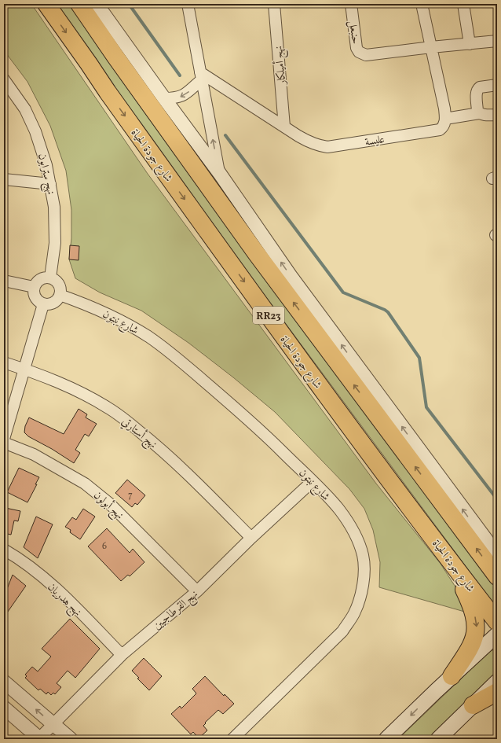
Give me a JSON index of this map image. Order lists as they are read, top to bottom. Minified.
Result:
{"streets":{"highway":["شارع جودة الحياة","RR23"],"street":["حنبعل","نهج أميلكار","عليسة","نهج سترابون","شارع نبتون","نهج أستارتي","نهج أبولون","نهج هدريان","نهج القرطاجيين"]},"crossings":[["نهج أميلكار","عليسة"],["نهج سترابون","شارع نبتون"],["شارع نبتون","نهج القرطاجيين"],["نهج أستارتي","نهج القرطاجيين"],["نهج أبولون","نهج القرطاجيين"],["نهج هدريان","نهج القرطاجيين"]],"house_numbers":["7","6"]}
